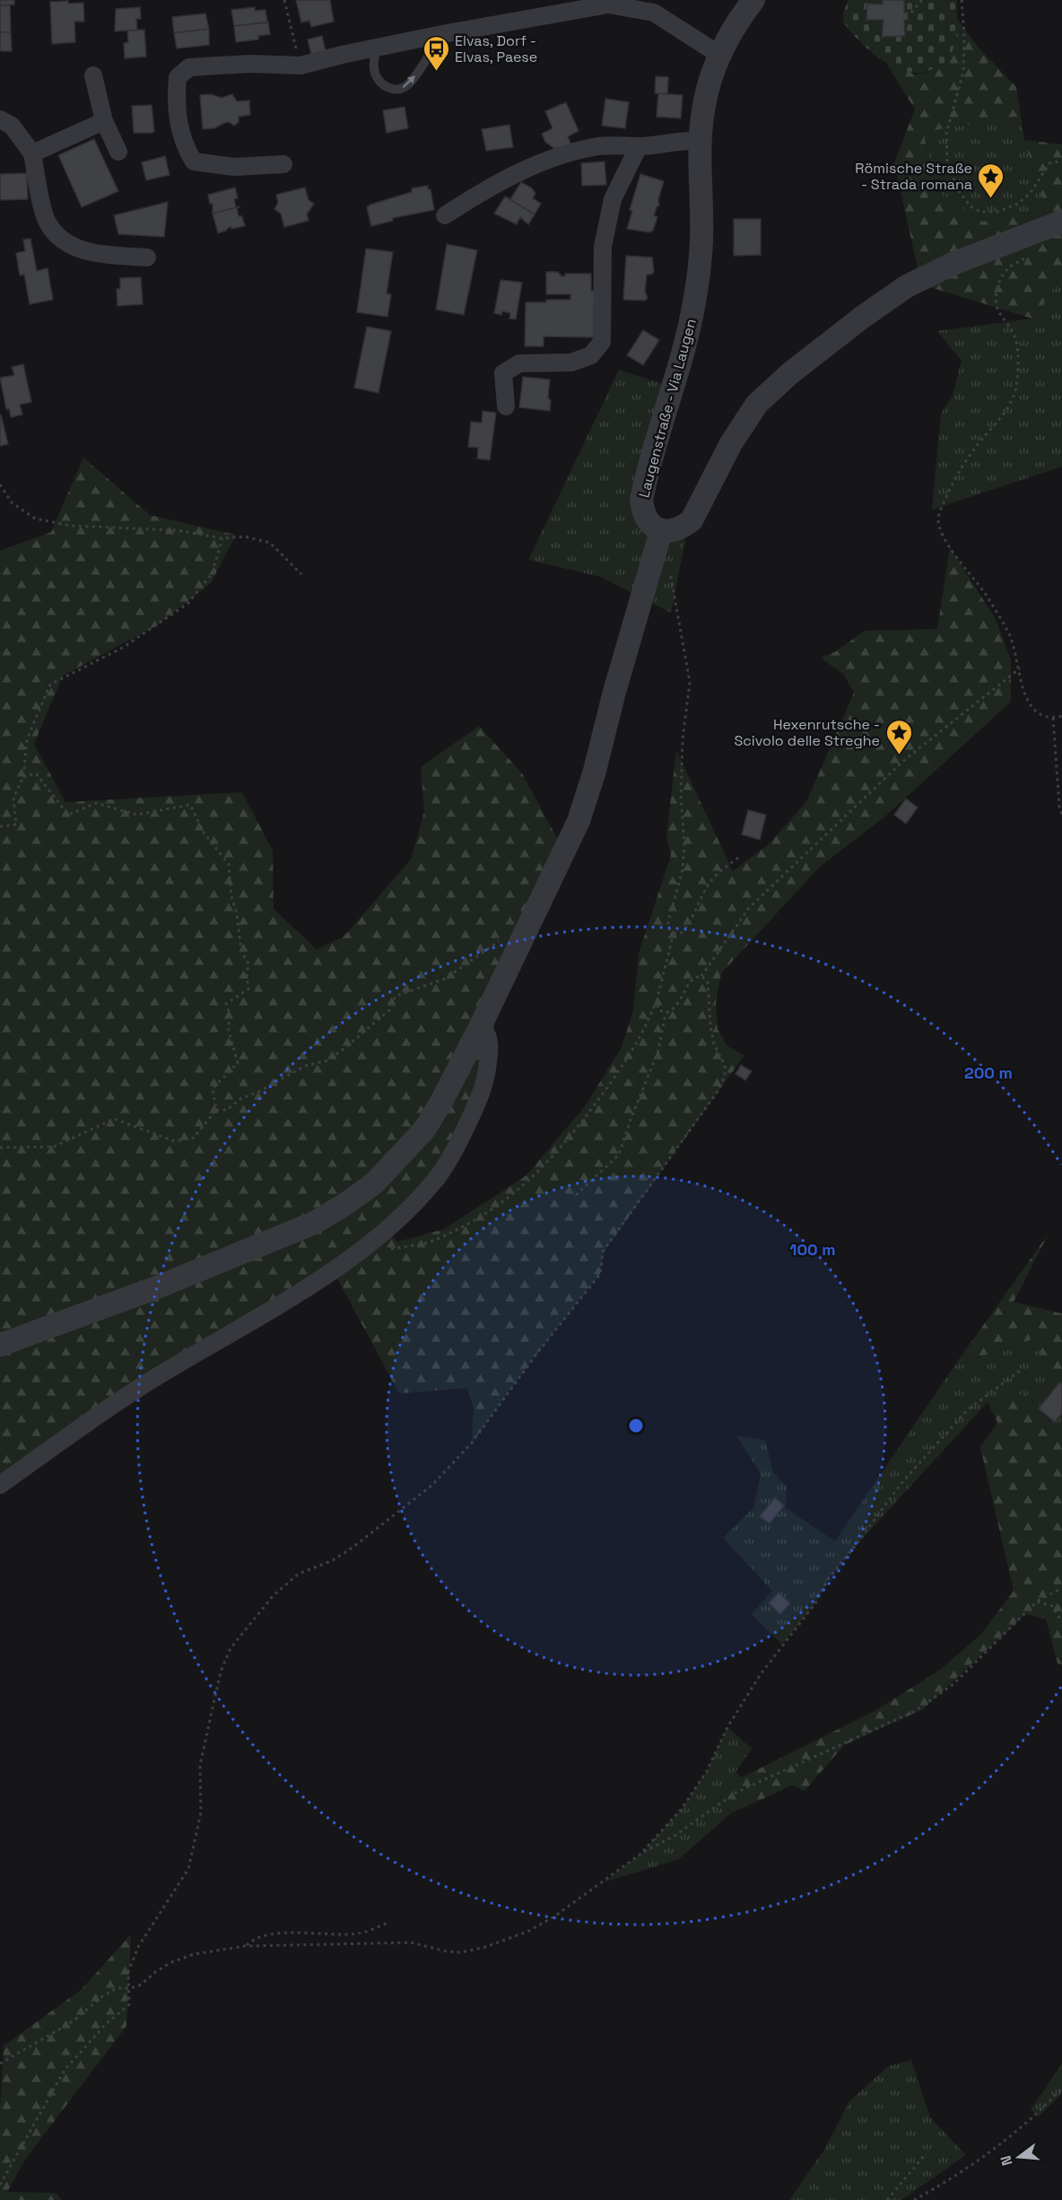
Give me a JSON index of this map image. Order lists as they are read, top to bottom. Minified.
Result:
{"streets":{"street":["Laugenstraße - Via Laugen"]},"places":{"bus stop":["Elvas, Dorf - Elvas, Paese"],"place":["Römische Straße - Strada romana","Hexenrutsche - Scivolo delle Streghe"]},"north":"left","rings":["200 m","100 m"]}
